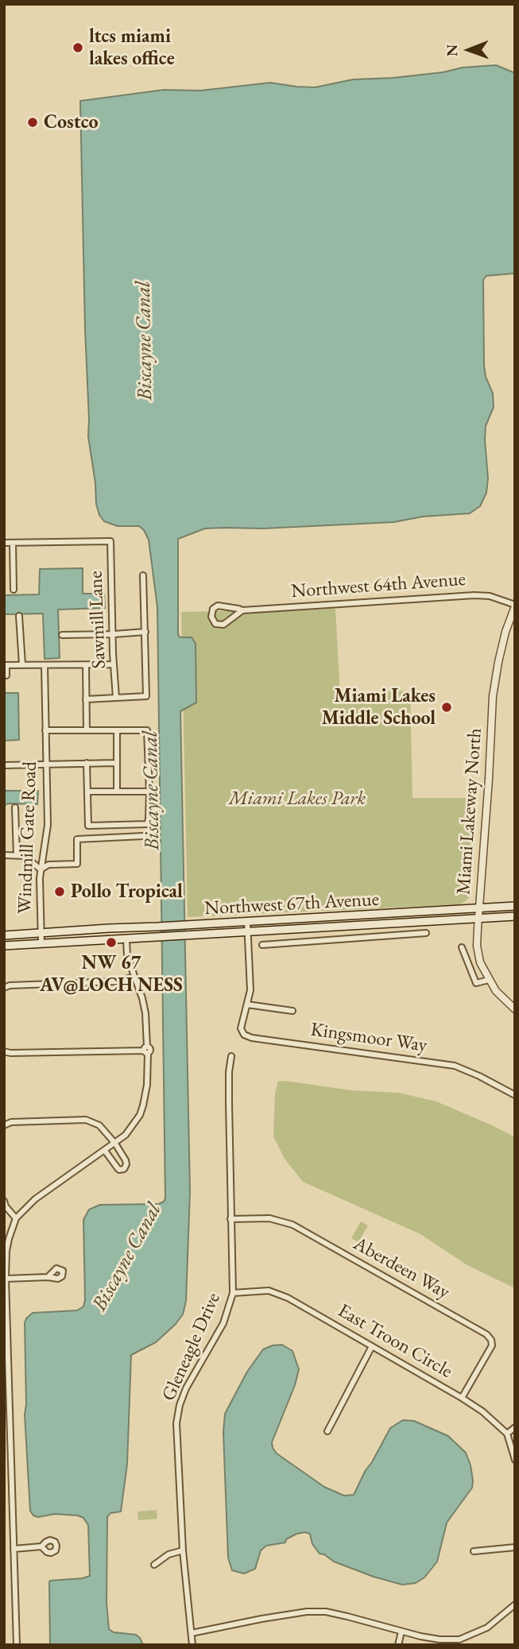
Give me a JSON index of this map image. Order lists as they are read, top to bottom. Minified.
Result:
{"streets":{"main road":["Northwest 67th Avenue"],"street":["Northwest 64th Avenue","Sawmill Lane","Miami Lakeway North","Windmill Gate Road","Kingsmoor Way","Aberdeen Way","East Troon Circle","Gleneagle Drive"]},"crossings":[["Northwest 64th Avenue","Miami Lakeway North"],["Miami Lakeway North","Northwest 67th Avenue"],["Windmill Gate Road","Northwest 67th Avenue"],["Northwest 67th Avenue","Kingsmoor Way"],["Aberdeen Way","East Troon Circle"],["Aberdeen Way","Gleneagle Drive"],["East Troon Circle","Gleneagle Drive"]],"water":["Biscayne Canal"],"parks":["Miami Lakes Park"],"places":["ltcs miami lakes office","Costco","Miami Lakes Middle School","Pollo Tropical","NW 67 AV@LOCH NESS"],"north":"left"}
